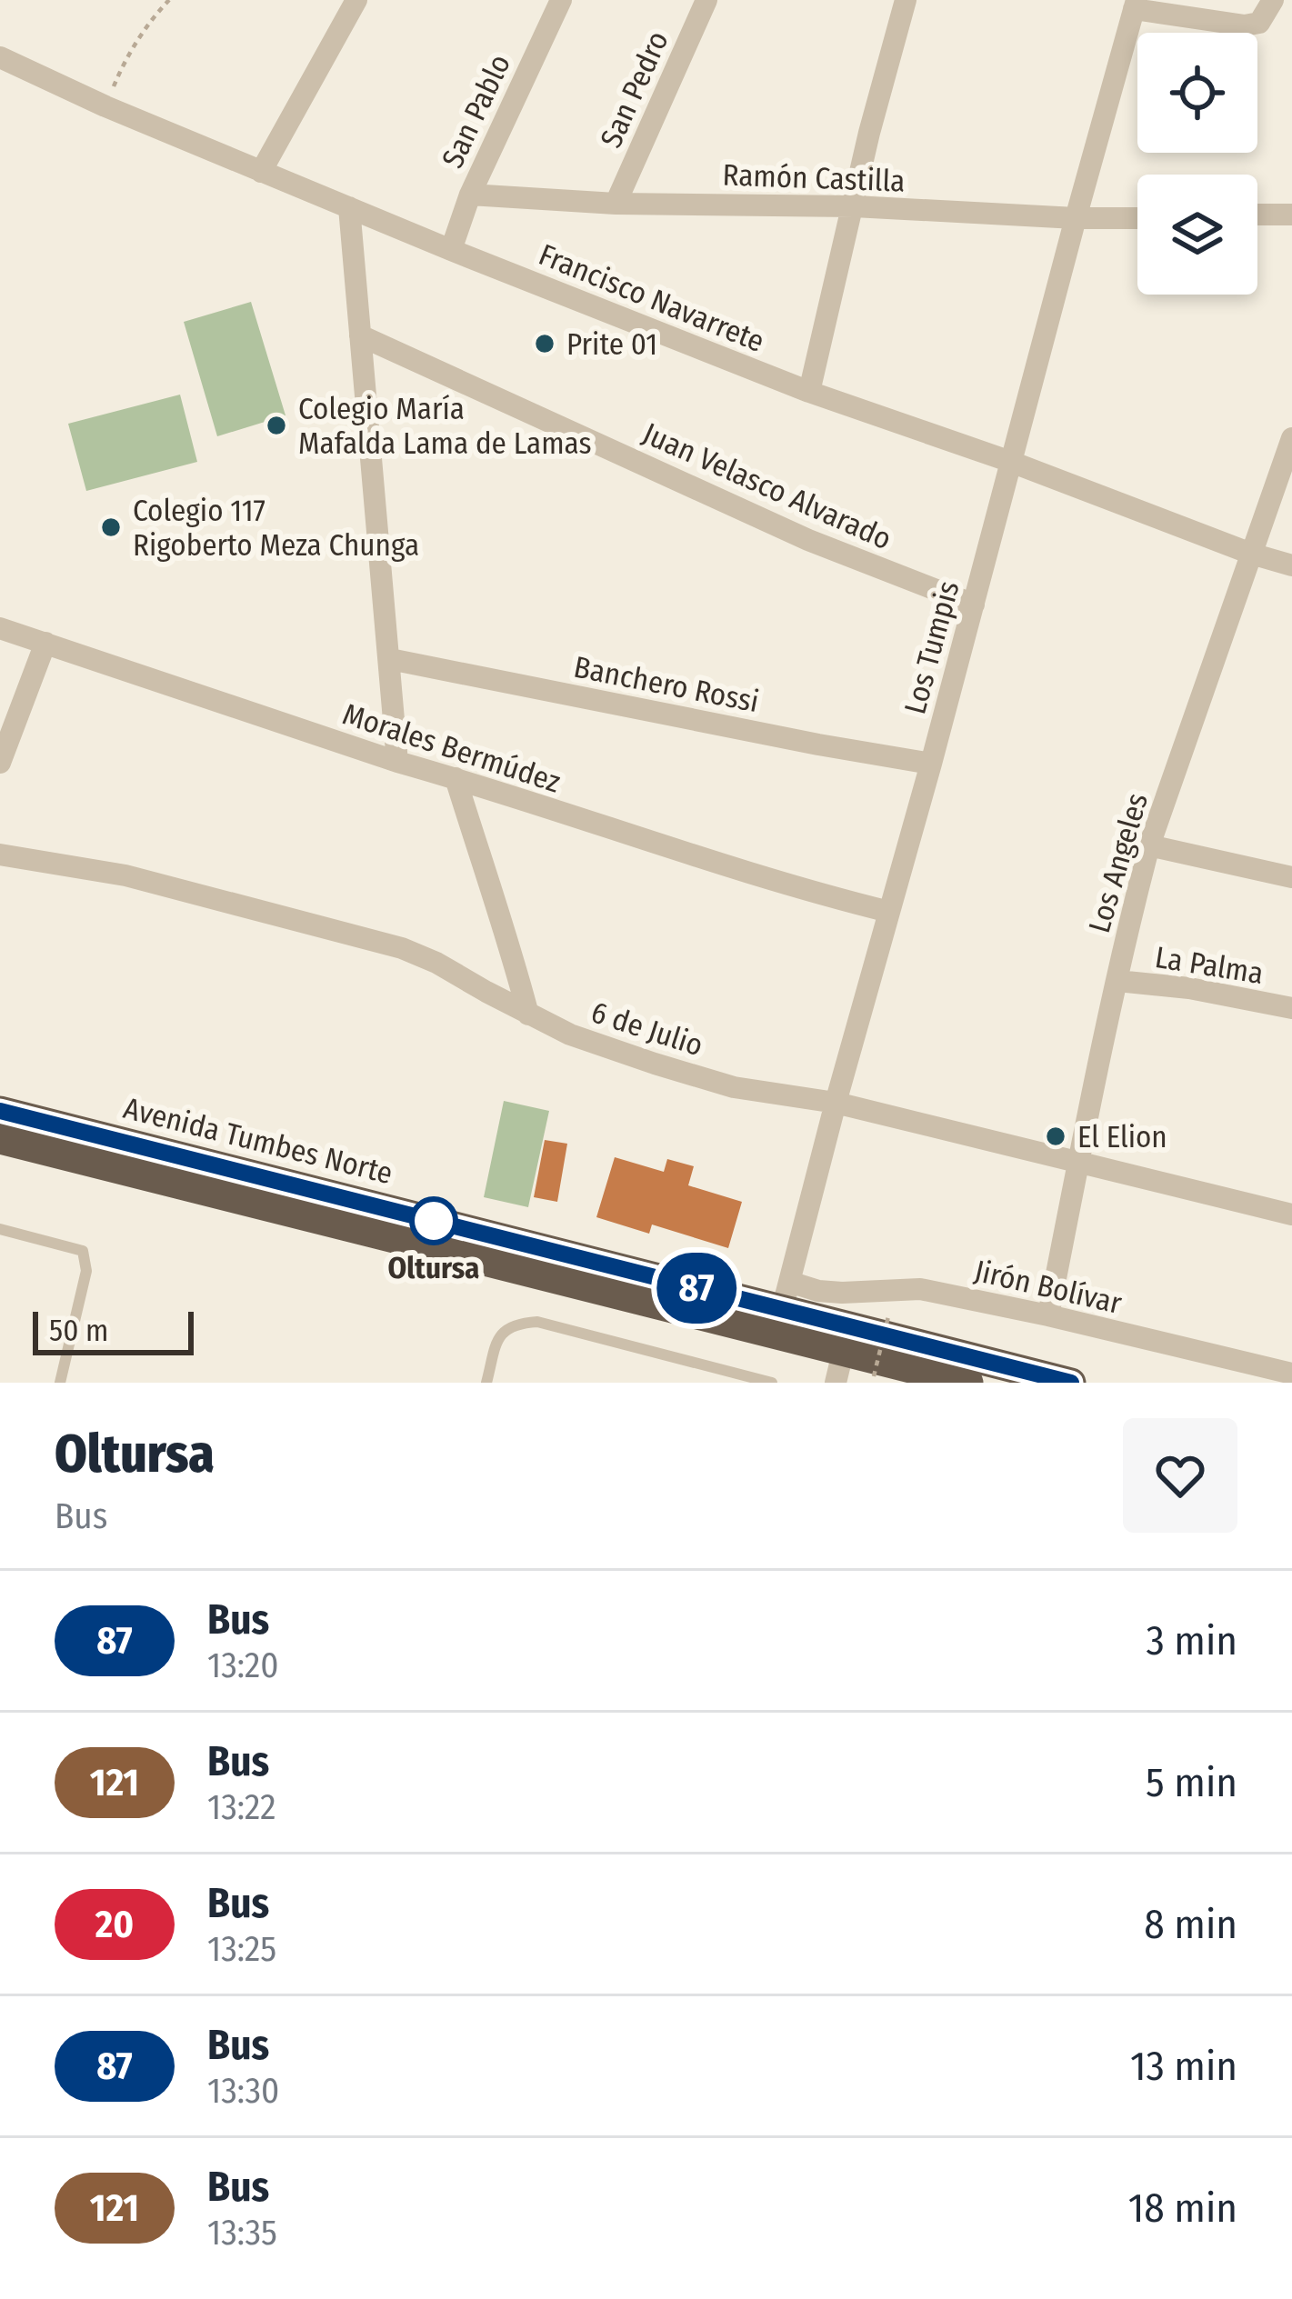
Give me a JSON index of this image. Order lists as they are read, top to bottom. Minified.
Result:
{"streets":{"highway":["Avenida Tumbes Norte"],"street":["San Pedro","San Pablo","Ramón Castilla","Francisco Navarrete","Juan Velasco Alvarado","Los Tumpis","Banchero Rossi","Morales Bermúdez","Los Angeles","La Palma","6 de Julio","Jirón Bolívar"]},"crossings":[["San Pedro","Ramón Castilla"],["San Pablo","Ramón Castilla"],["San Pablo","Francisco Navarrete"],["Ramón Castilla","Los Tumpis"],["Francisco Navarrete","Los Tumpis"],["Francisco Navarrete","Los Angeles"],["Juan Velasco Alvarado","Los Tumpis"],["Los Tumpis","Banchero Rossi"],["Los Tumpis","Morales Bermúdez"],["Los Tumpis","6 de Julio"],["Los Tumpis","Avenida Tumbes Norte"],["Los Tumpis","Jirón Bolívar"],["Los Angeles","La Palma"],["Los Angeles","6 de Julio"],["Los Angeles","Jirón Bolívar"],["Avenida Tumbes Norte","Jirón Bolívar"]],"places":["Prite 01","Colegio María Mafalda Lama de Lamas","Colegio 117 Rigoberto Meza Chunga","El Elion","Oltursa"],"lines":["bus line 87"],"scale_bar":"50 m","page":{"on_map":"87","scale":"50 m","heading":["Oltursa","Bus"],"list":[{"mark":"87","name":"Bus","note":"13:20","value":"3 min"},{"mark":"121","name":"Bus","note":"13:22","value":"5 min"},{"mark":"20","name":"Bus","note":"13:25","value":"8 min"},{"mark":"87","name":"Bus","note":"13:30","value":"13 min"},{"mark":"121","name":"Bus","note":"13:35","value":"18 min"}]}}
